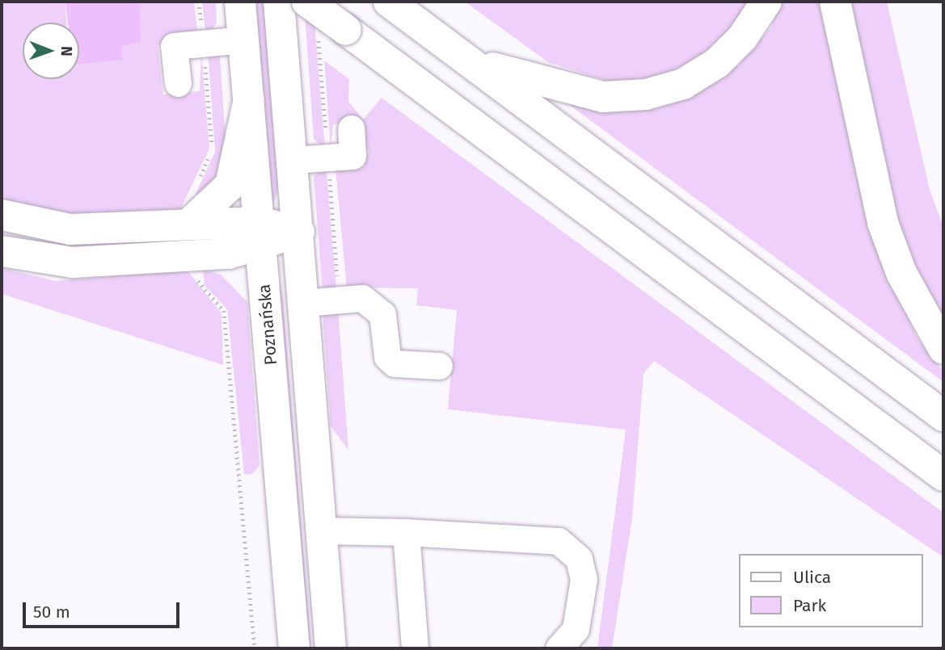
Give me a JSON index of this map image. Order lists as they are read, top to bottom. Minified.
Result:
{"streets":{"main road":["Poznańska"]},"legend":["Ulica","Park"],"scale_bar":"50 m","north":"right"}
